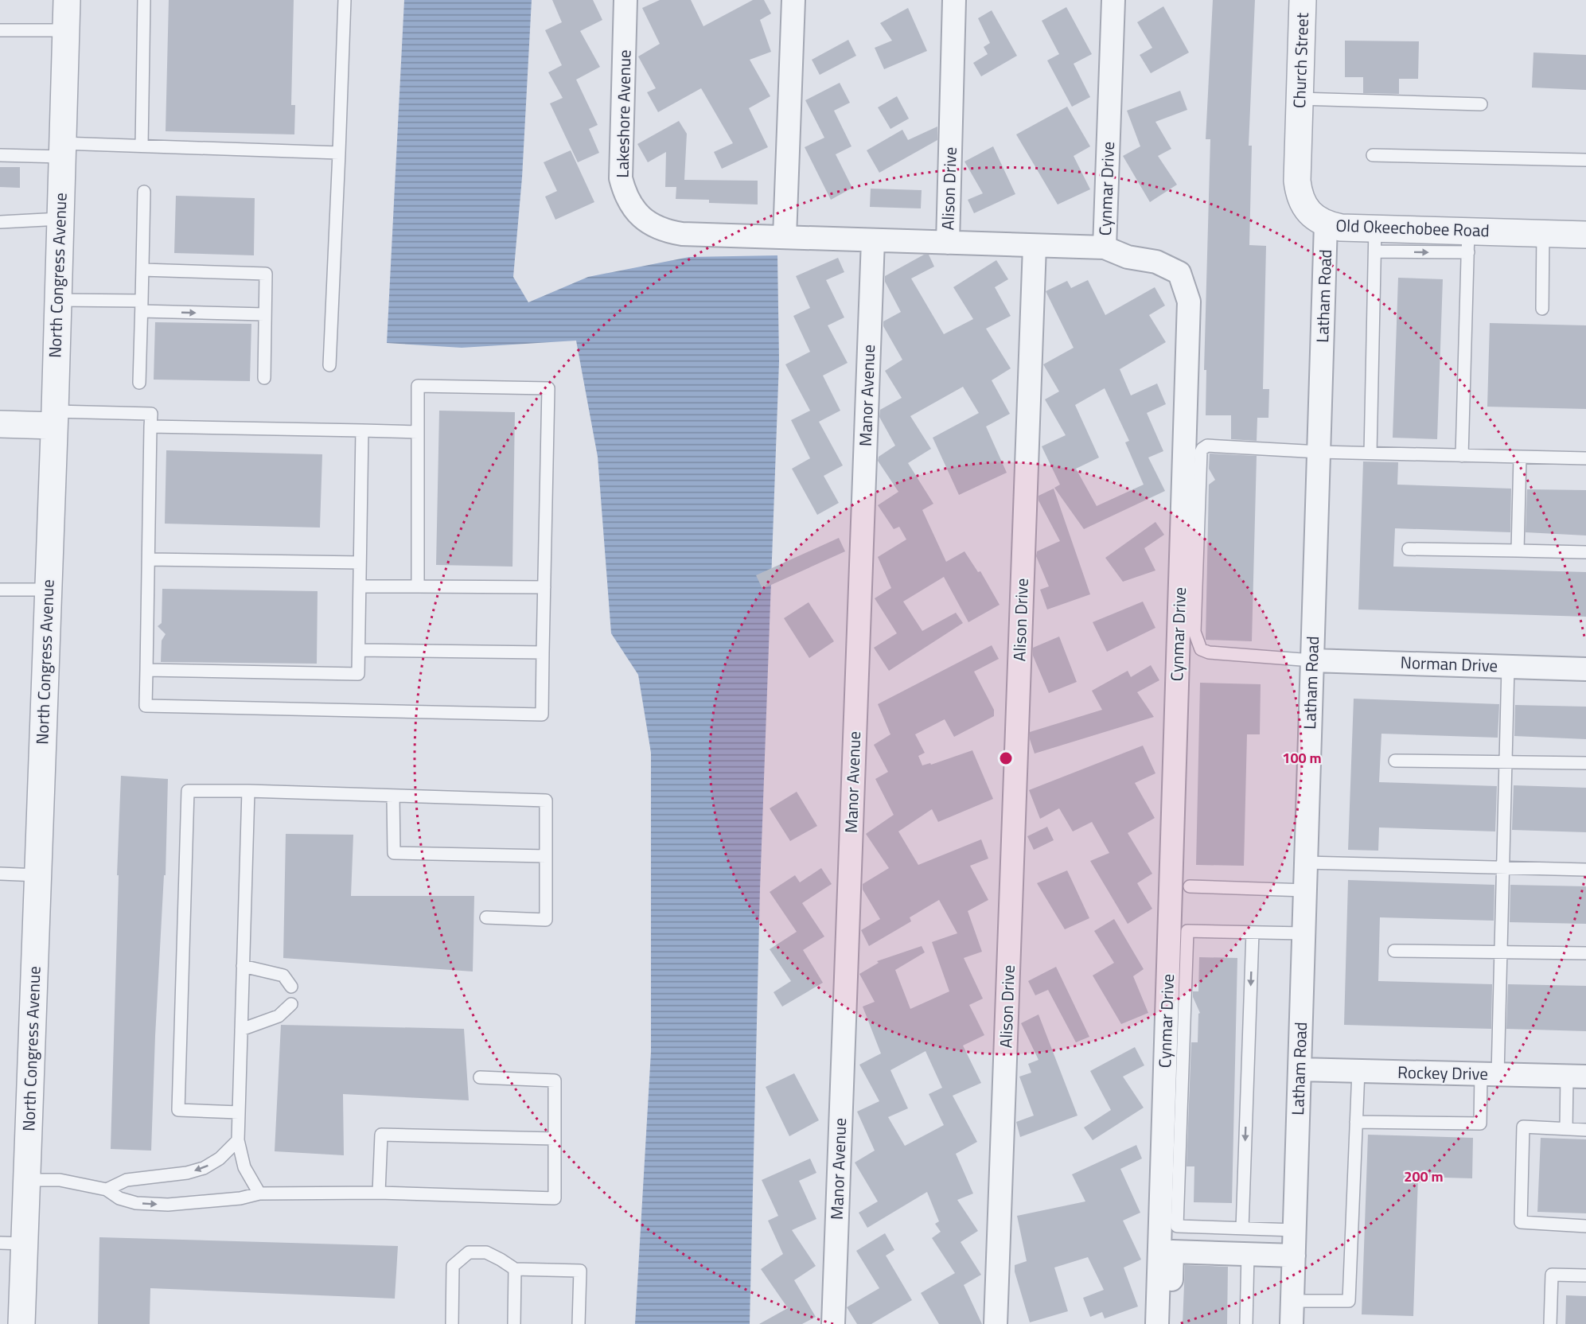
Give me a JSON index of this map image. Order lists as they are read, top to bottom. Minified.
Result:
{"streets":{"street":["Church Street","Lakeshore Avenue","Alison Drive","Cynmar Drive","Old Okeechobee Road","North Congress Avenue","Latham Road","Manor Avenue","Norman Drive","Rockey Drive"]},"crossings":[["Church Street","Old Okeechobee Road"],["Old Okeechobee Road","Latham Road"],["Latham Road","Norman Drive"],["Latham Road","Rockey Drive"]],"rings":["100 m","200 m"]}
